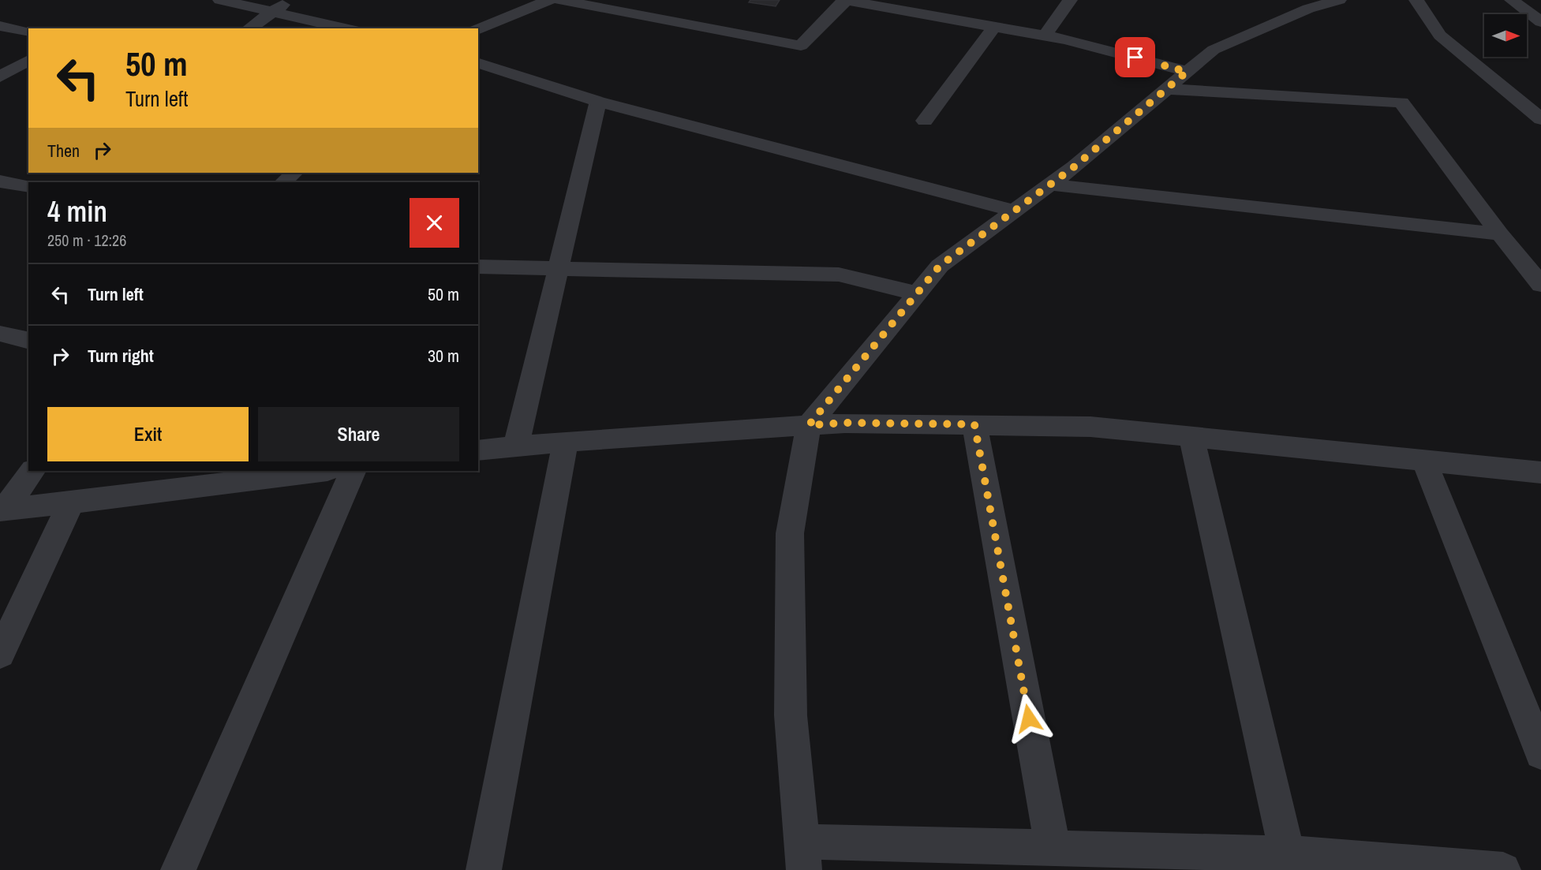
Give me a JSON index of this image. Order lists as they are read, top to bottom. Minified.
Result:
{"north":"right","page":{"turn":["50 m","Turn left"],"then":"Then","heading":["4 min","250 m · 12:26"],"list":[{"name":"Turn left","value":"50 m"},{"name":"Turn right","value":"30 m"}],"buttons":["Exit","Share"]}}
